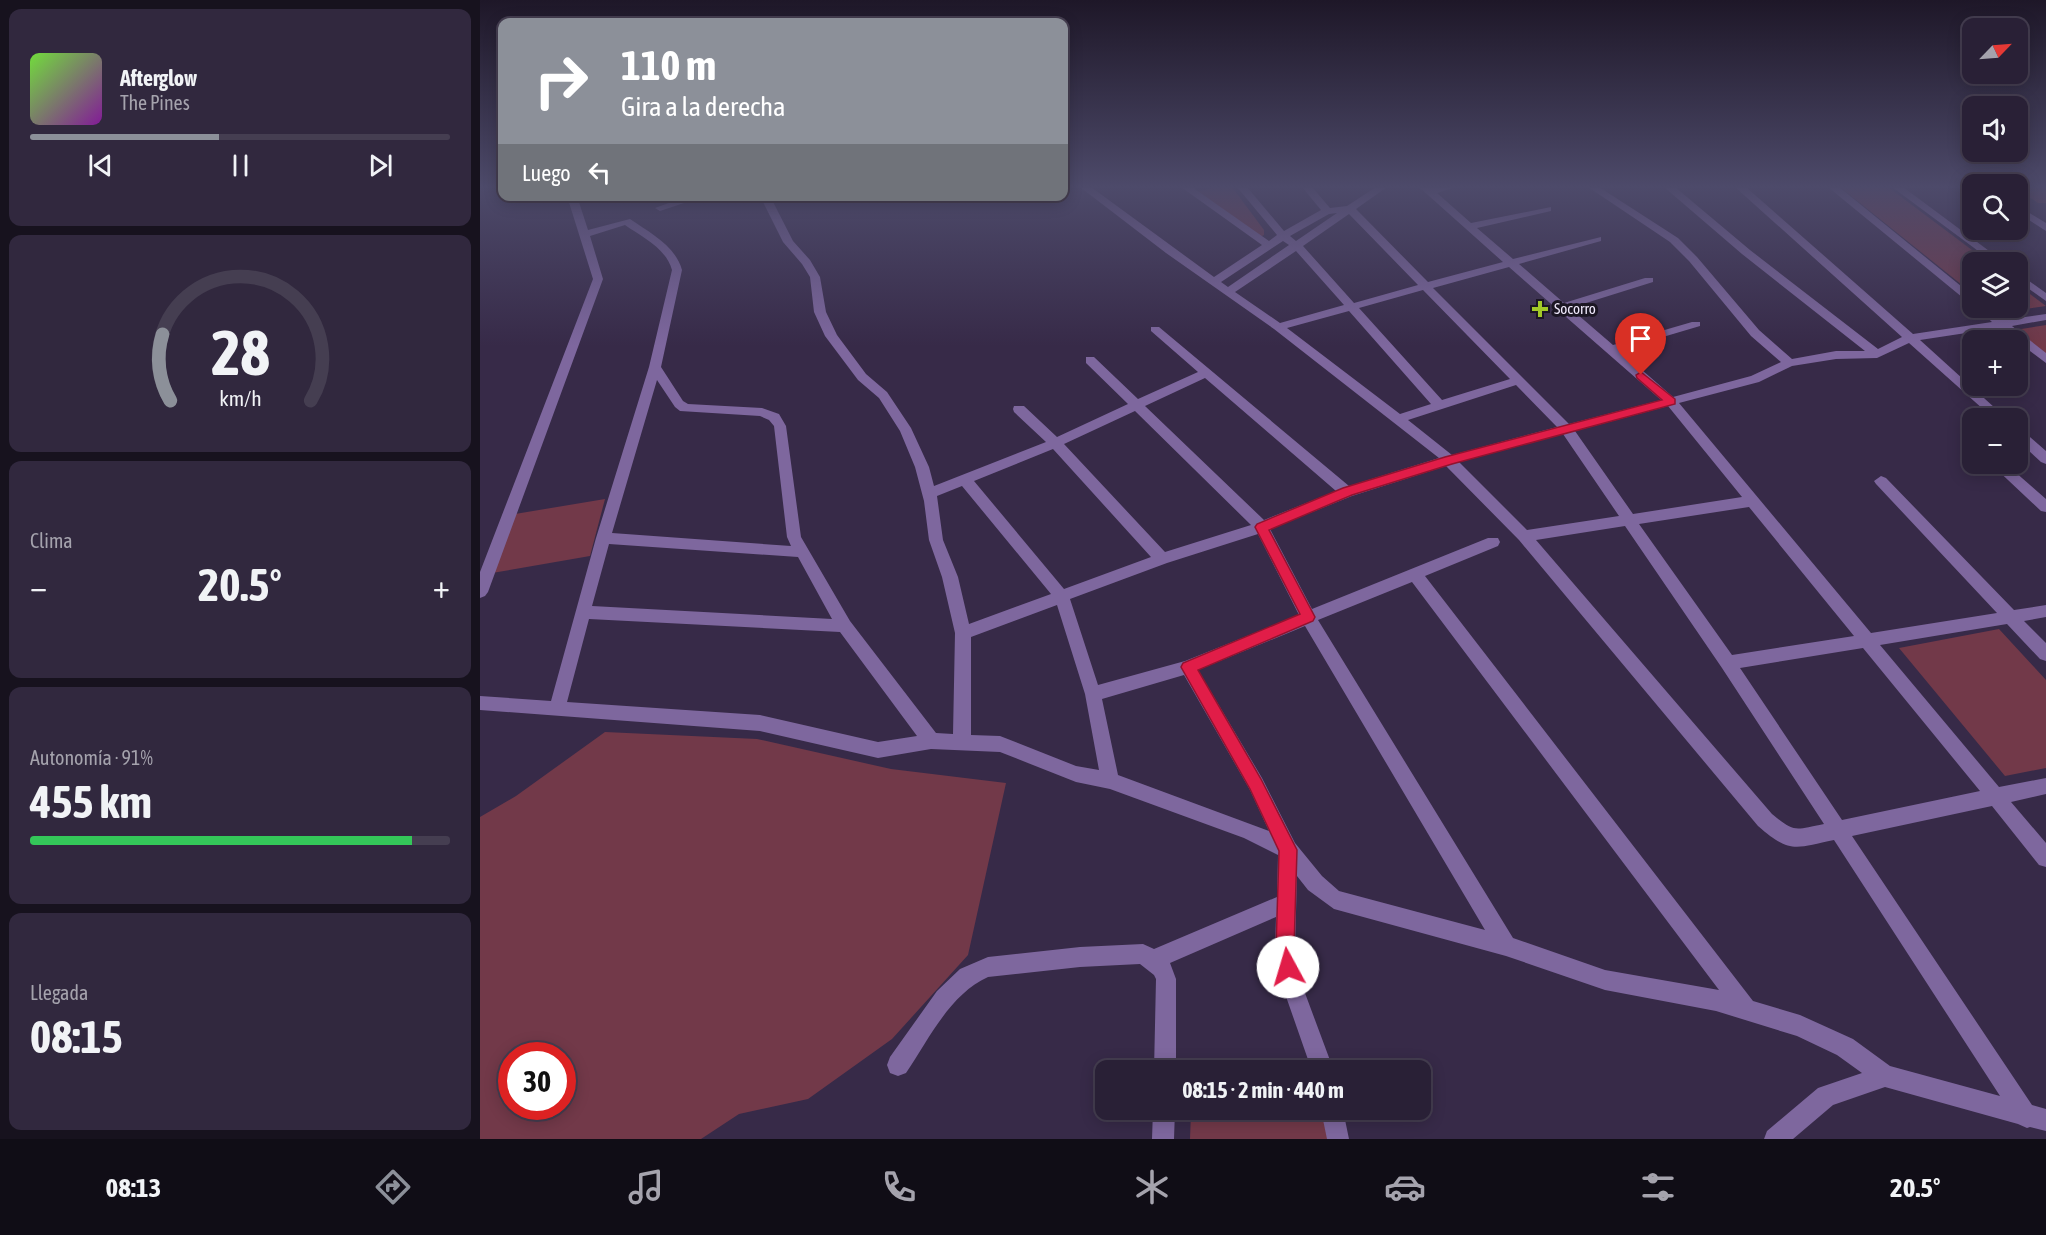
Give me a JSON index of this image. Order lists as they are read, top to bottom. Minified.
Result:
{"places":{"health":["Socorro"]},"north":"top right","page":{"map_buttons":["+","−"],"turn":["110 m","Gira a la derecha"],"song":["Afterglow","The Pines"],"then":"Luego","tile":["Clima",["Autonomía · 91%","455 km"],["Llegada","08:15"]],"heat":["−","20.5°","+"],"limit":"30","trip":"08:15 · 2 min · 440 m","tabs":["08:13","20.5°"],"gauge":["28","km/h"]}}
